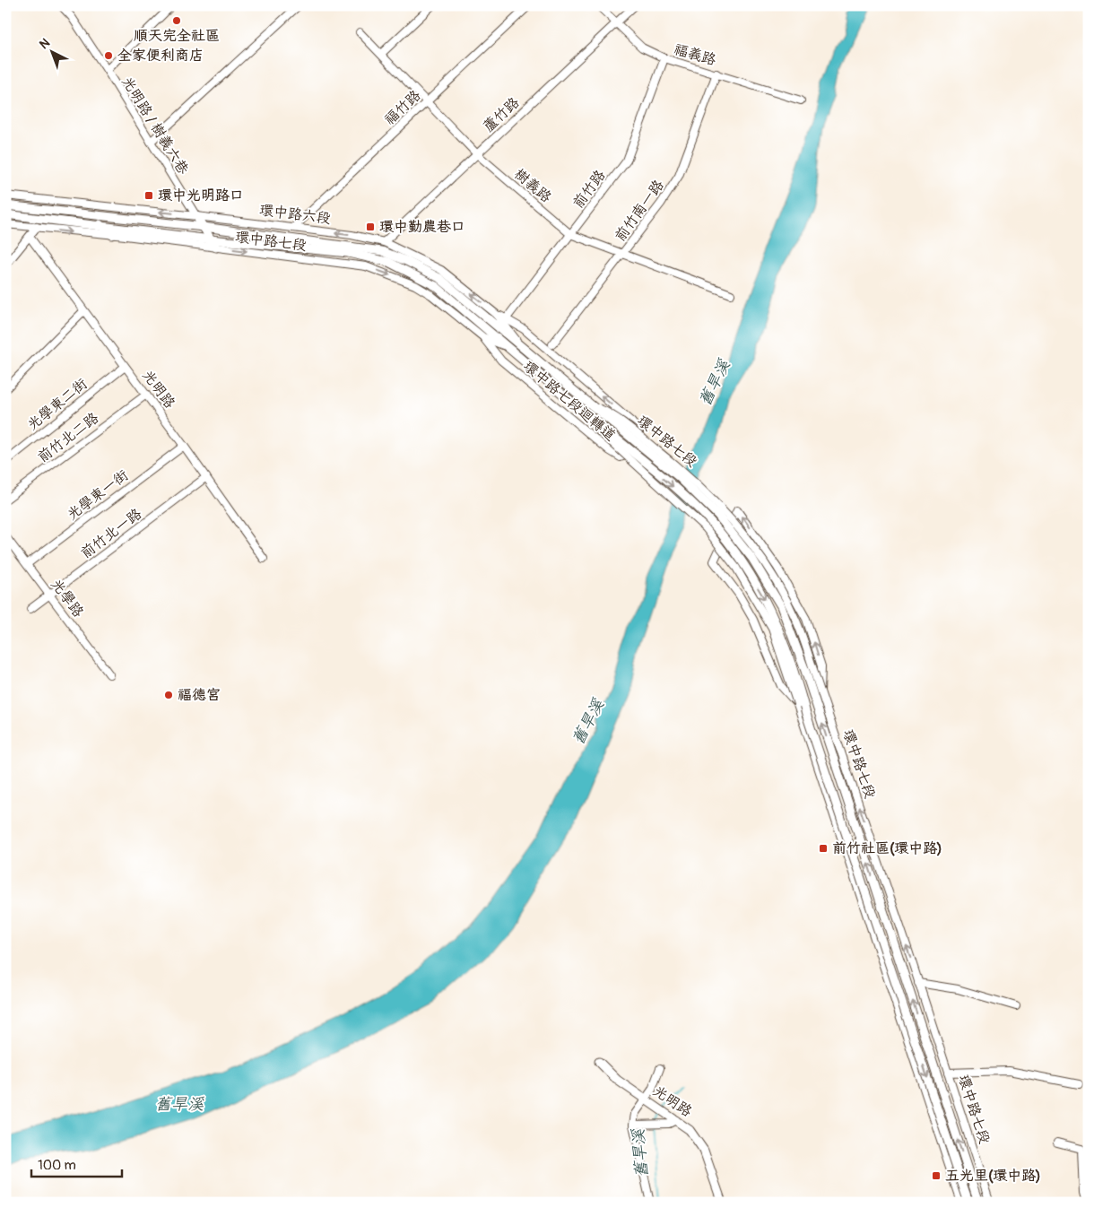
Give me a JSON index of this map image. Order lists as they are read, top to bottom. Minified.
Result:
{"streets":{"street":["福義路","福竹路","蘆竹路","光明路 / 樹義六巷","樹義路","前竹路","前竹南一路","環中路六段","環中路七段","光明路","環中路七段迴轉道","光學東二街","前竹北二路","光學東一街","前竹北一路","光學路"]},"crossings":[["福義路","蘆竹路"],["福義路","前竹路"],["福義路","前竹南一路"],["福竹路","樹義路"],["福竹路","環中路六段"],["蘆竹路","樹義路"],["蘆竹路","環中路六段"],["光明路 / 樹義六巷","環中路六段"],["樹義路","前竹路"],["樹義路","前竹南一路"],["前竹路","環中路七段迴轉道"],["環中路六段","環中路七段"],["環中路七段","環中路七段迴轉道"],["光明路","光學東二街"],["光明路","前竹北二路"],["光明路","光學東一街"],["光明路","前竹北一路"],["光學東一街","光學路"],["前竹北一路","光學路"]],"water":["舊旱溪"],"places":{"other":["順天完全社區","全家便利商店","福德宮"],"transit":["環中光明路口","環中勤農巷口","前竹社區(環中路)","五光里(環中路)"]},"scale_bar":"100 m","north":"top left"}
